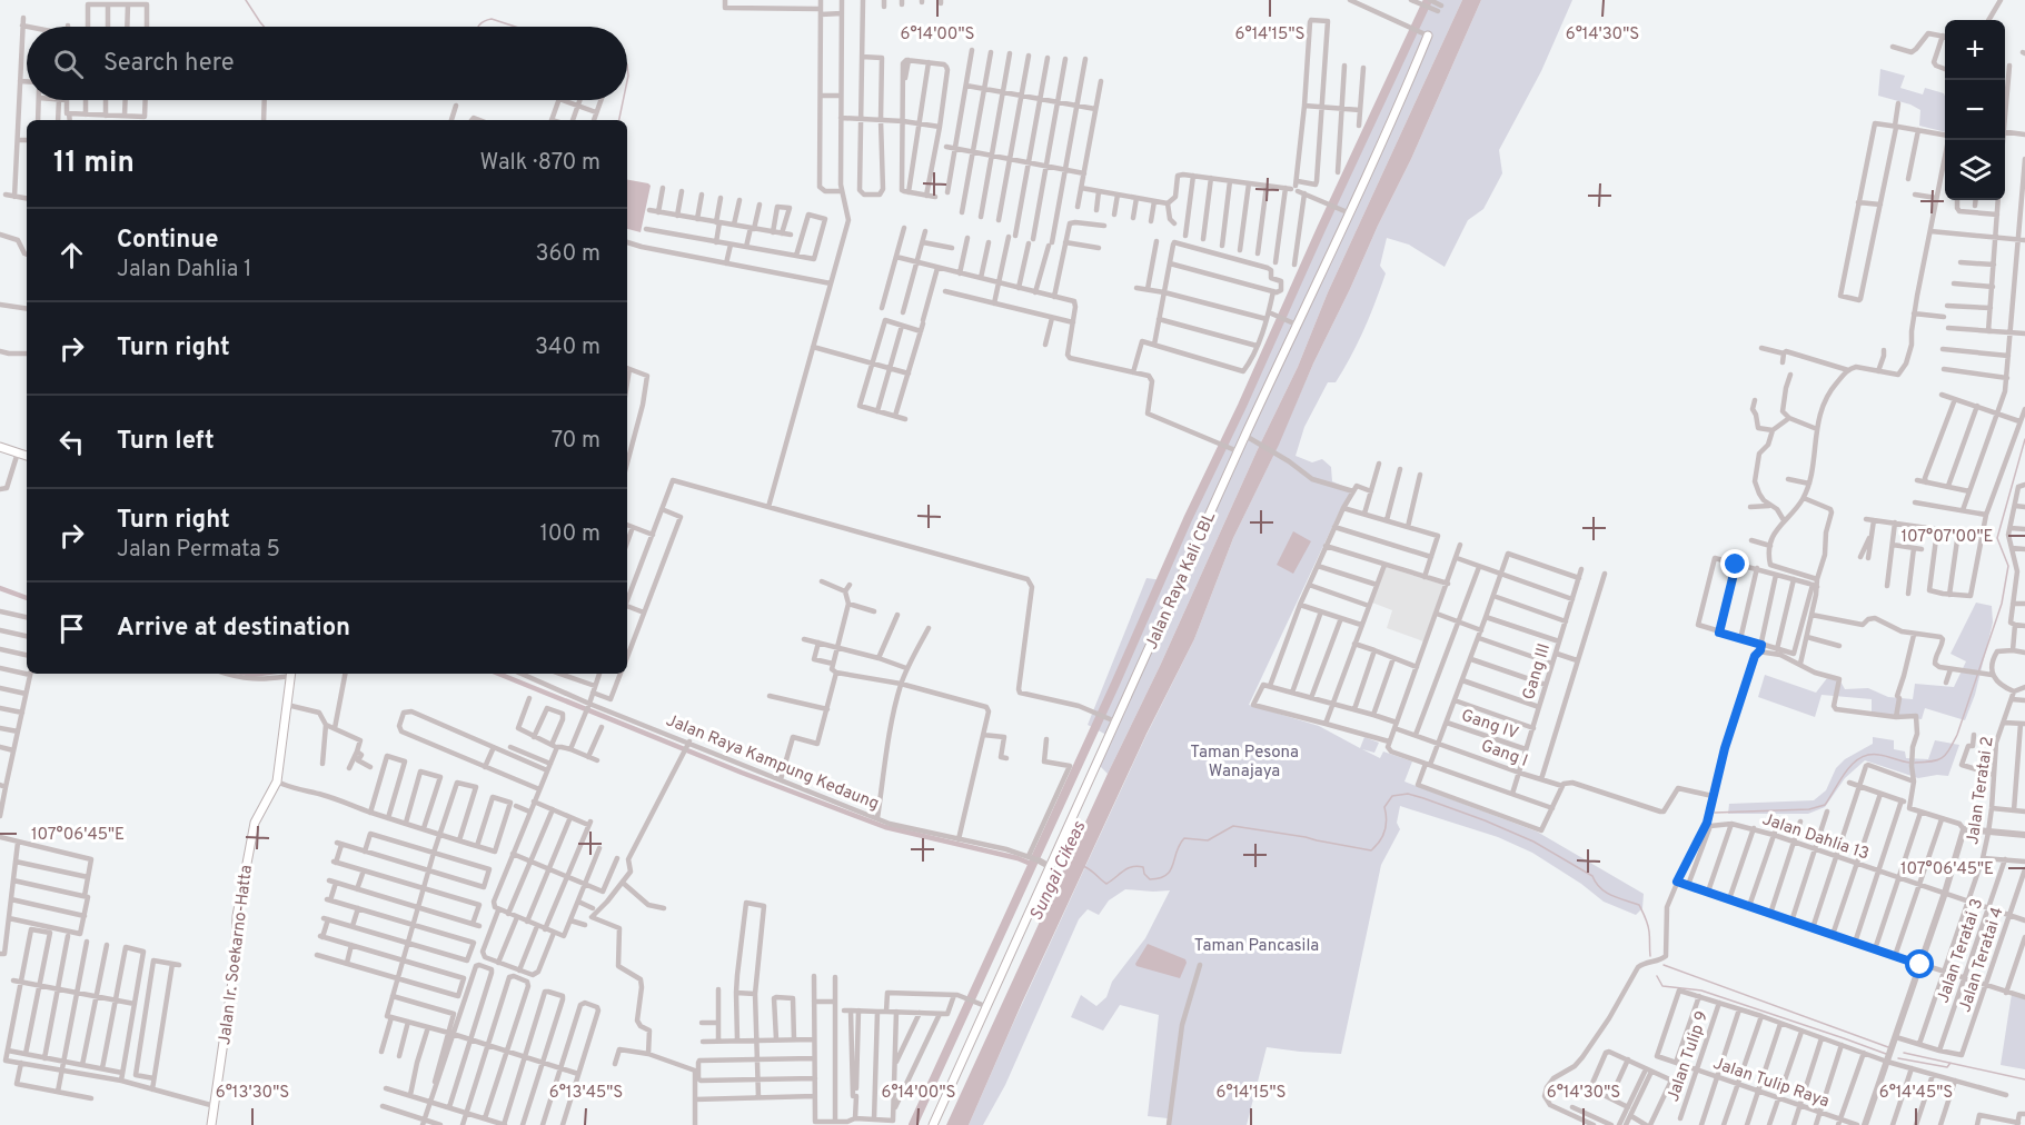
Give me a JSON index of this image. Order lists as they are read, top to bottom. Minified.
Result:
{"streets":{"main road":["Jalan Raya Kali CBL","Jalan Ir. Soekarno-Hatta"],"street":["Gang III","Gang IV","Gang I","Jalan Raya Kampung Kedaung","Jalan Teratai 2","Jalan Dahlia 13","Jalan Teratai 3","Jalan Teratai 4","Jalan Tulip 9","Jalan Tulip Raya"]},"crossings":[["Gang III","Gang IV"],["Gang III","Gang I"],["Jalan Teratai 2","Jalan Dahlia 13"],["Jalan Dahlia 13","Jalan Teratai 3"],["Jalan Dahlia 13","Jalan Teratai 4"],["Jalan Teratai 3","Jalan Teratai 4"],["Jalan Tulip 9","Jalan Tulip Raya"]],"water":["Sungai Cikeas"],"parks":["Taman Pesona Wanajaya","Taman Pancasila"],"page":{"map_buttons":["+","−"],"search":"Search here","heading":["11 min","Walk · 870 m"],"list":[["Continue","Jalan Dahlia 1","360 m"],["Turn right","340 m"],["Turn left","70 m"],["Turn right","Jalan Permata 5","100 m"],"Arrive at destination"]},"coordinates":["6°14'00\"S","6°14'15\"S","6°14'30\"S","107°07'00\"E","107°06'45\"E","6°13'30\"S","6°13'45\"S","6°14'45\"S"]}
